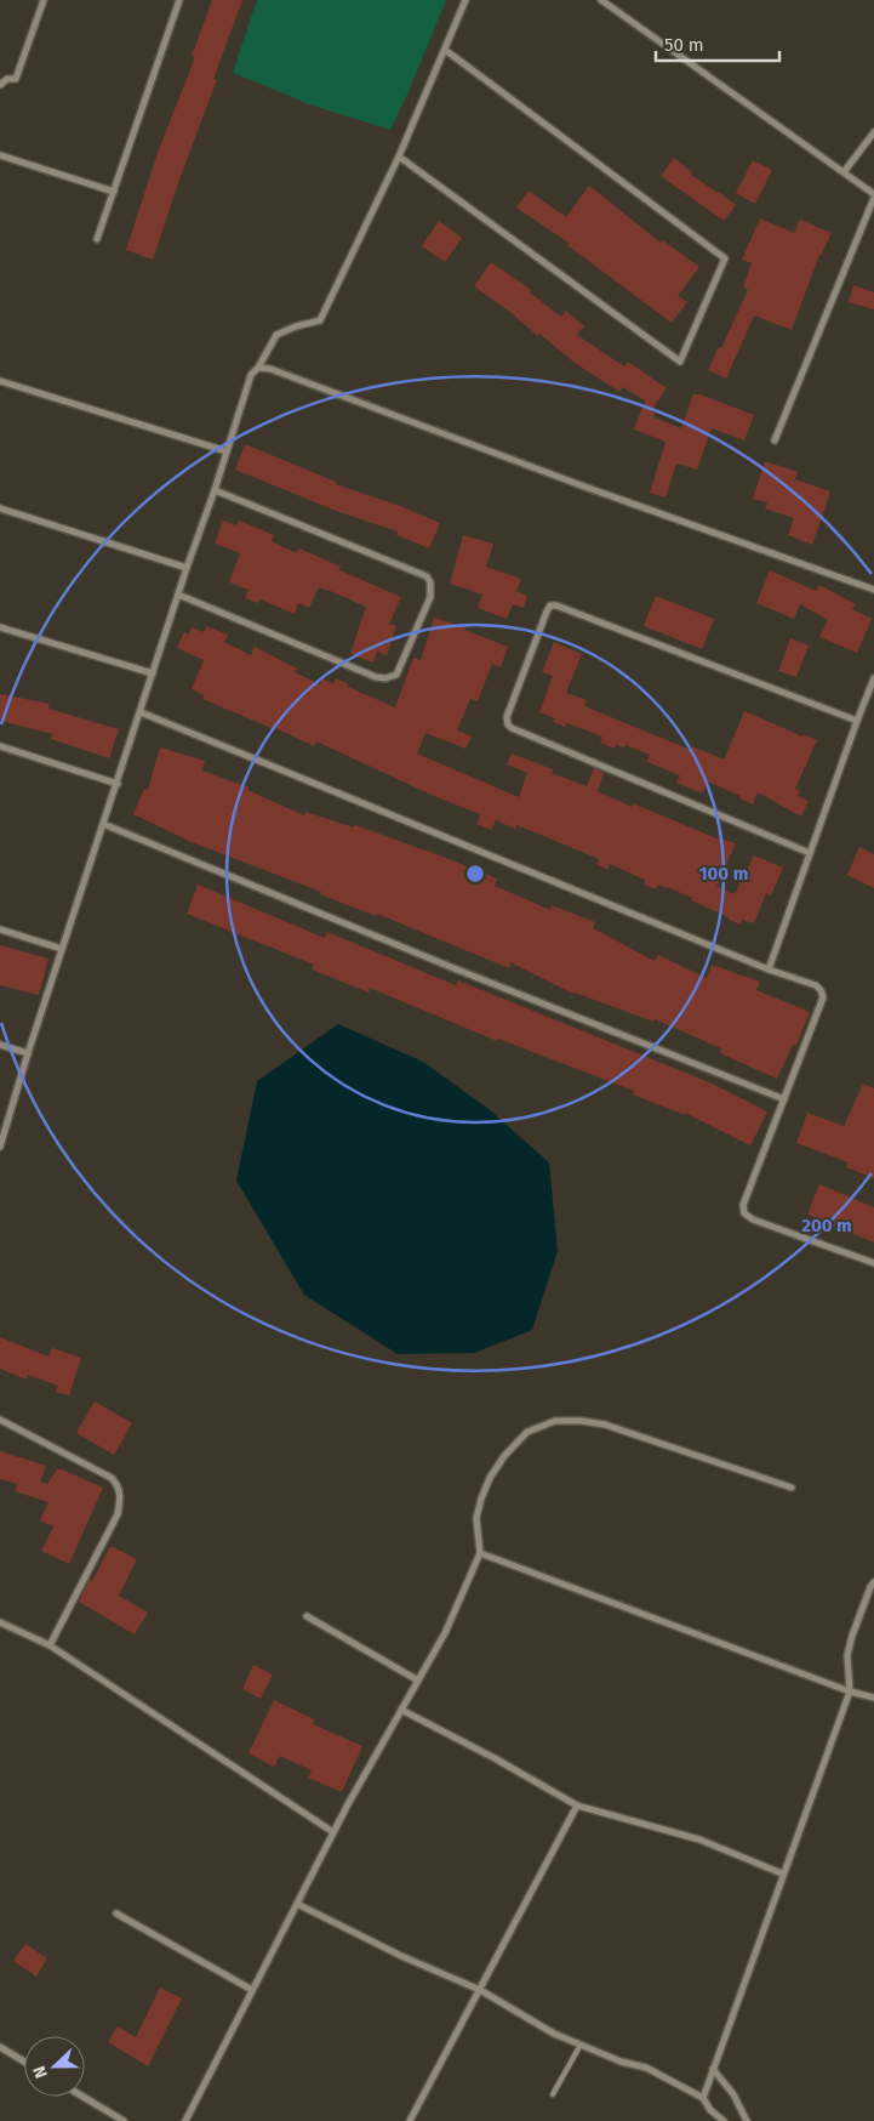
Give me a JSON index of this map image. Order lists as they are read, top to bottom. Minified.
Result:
{"scale_bar":"50 m","north":"left","rings":["100 m","200 m"]}
